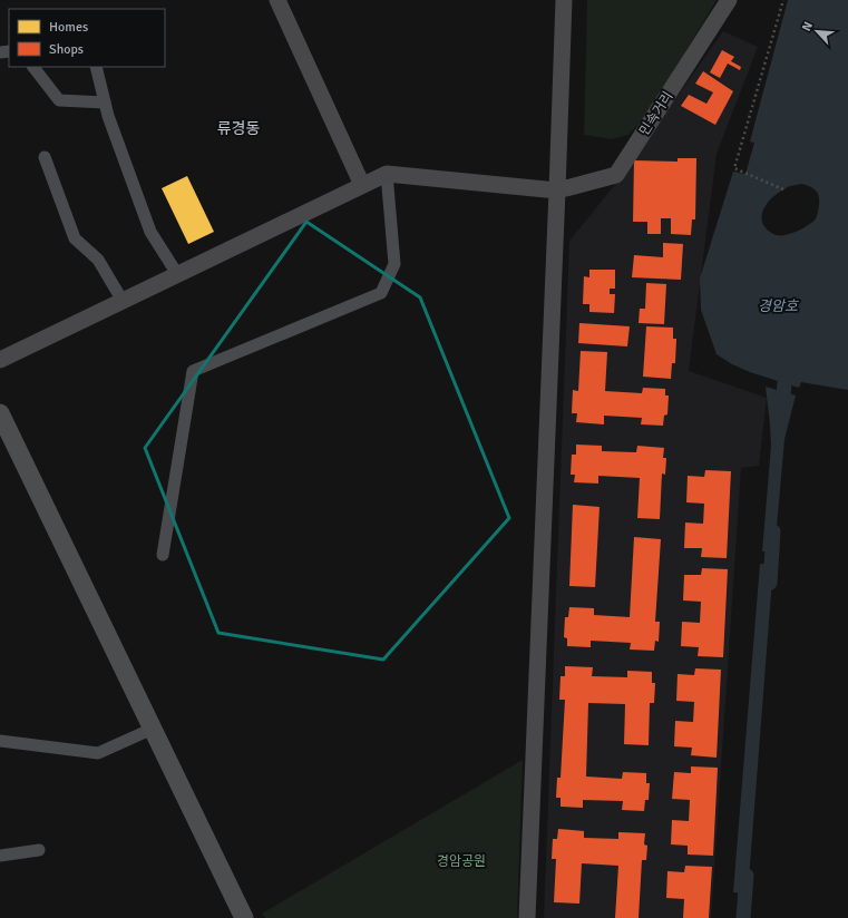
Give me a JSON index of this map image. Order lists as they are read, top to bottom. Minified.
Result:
{"streets":{"street":["민속거리"]},"districts":["류경동"],"water":["경암호"],"parks":["경암공원"],"legend":["Homes","Shops"],"north":"top left"}
